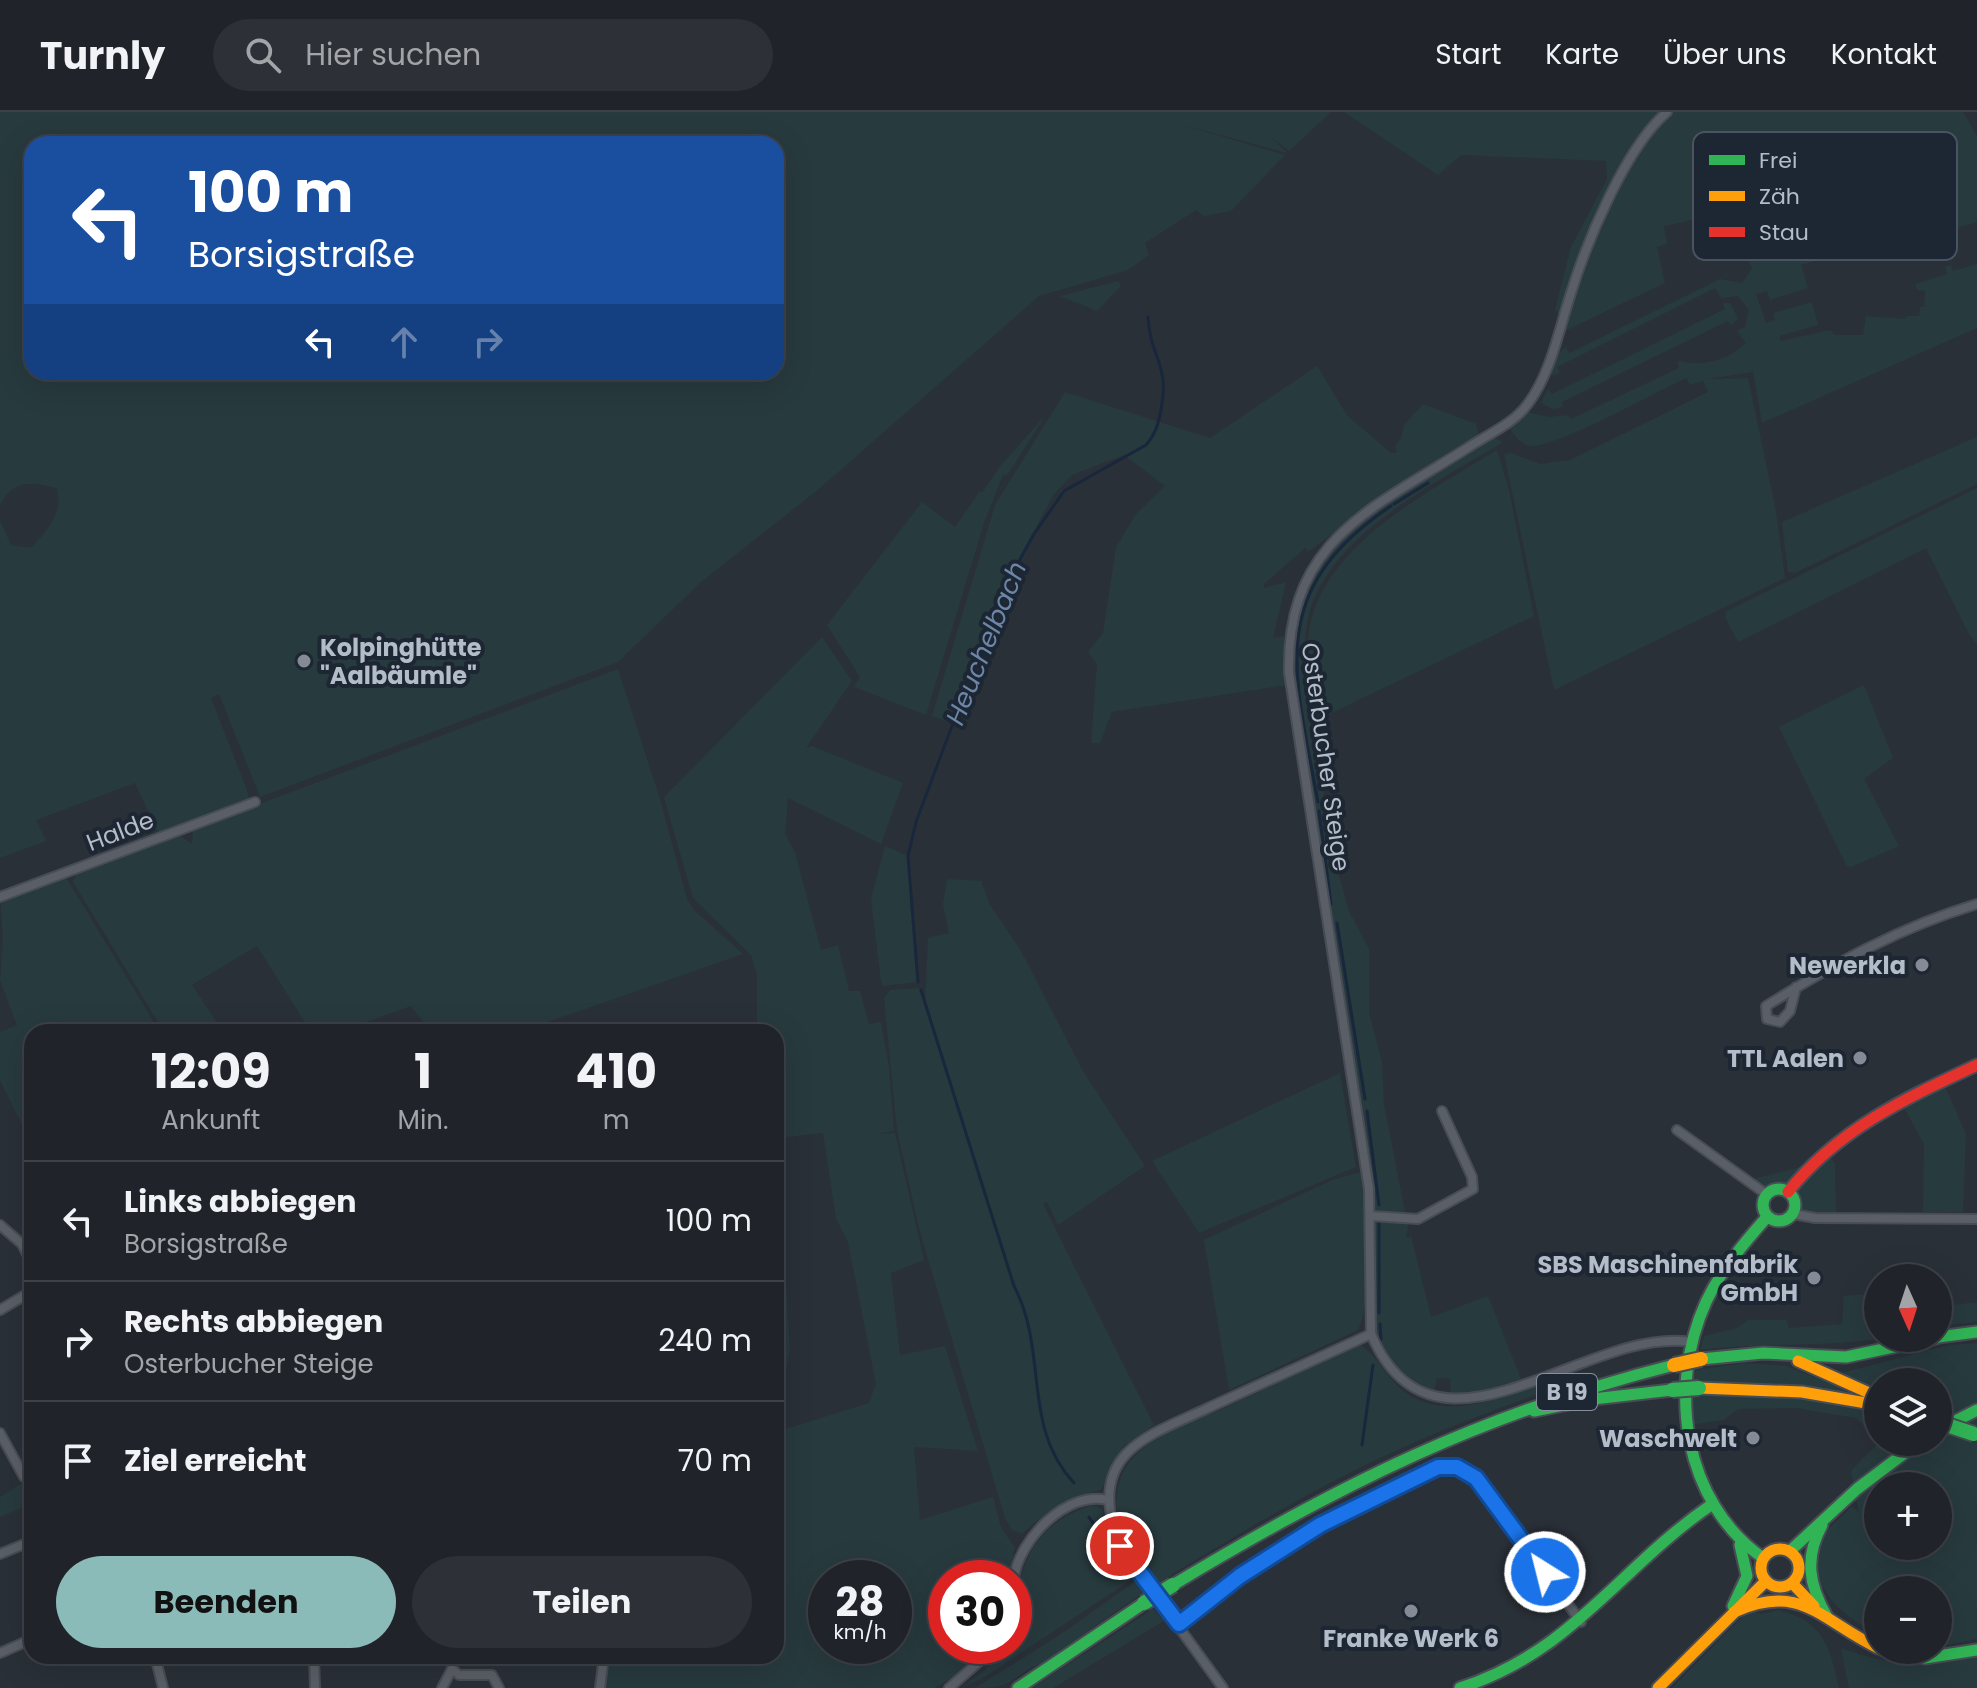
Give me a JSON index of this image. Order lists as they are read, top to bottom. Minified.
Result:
{"streets":{"main road":["B 19"],"street":["Osterbucher Steige","Halde"]},"water":["Heuchelbach"],"places":["Kolpinghütte \"Aalbäumle\"","Newerkla","TTL Aalen","SBS Maschinenfabrik GmbH","Waschwelt","Franke Werk 6"],"legend":["Frei","Zäh","Stau"],"north":"bottom","page":{"header":"Turnly","search":"Hier suchen","nav":["Start","Karte","Über uns","Kontakt"],"turn":["100 m","Borsigstraße"],"eta":["12:09","Ankunft","1","Min.","410","m"],"list":[{"name":"Links abbiegen","note":"Borsigstraße","value":"100 m"},{"name":"Rechts abbiegen","note":"Osterbucher Steige","value":"240 m"},{"name":"Ziel erreicht","value":"70 m"}],"map_buttons":["+","−"],"buttons":["Beenden","Teilen"],"speed":"28 km/h","limit":"30"}}
